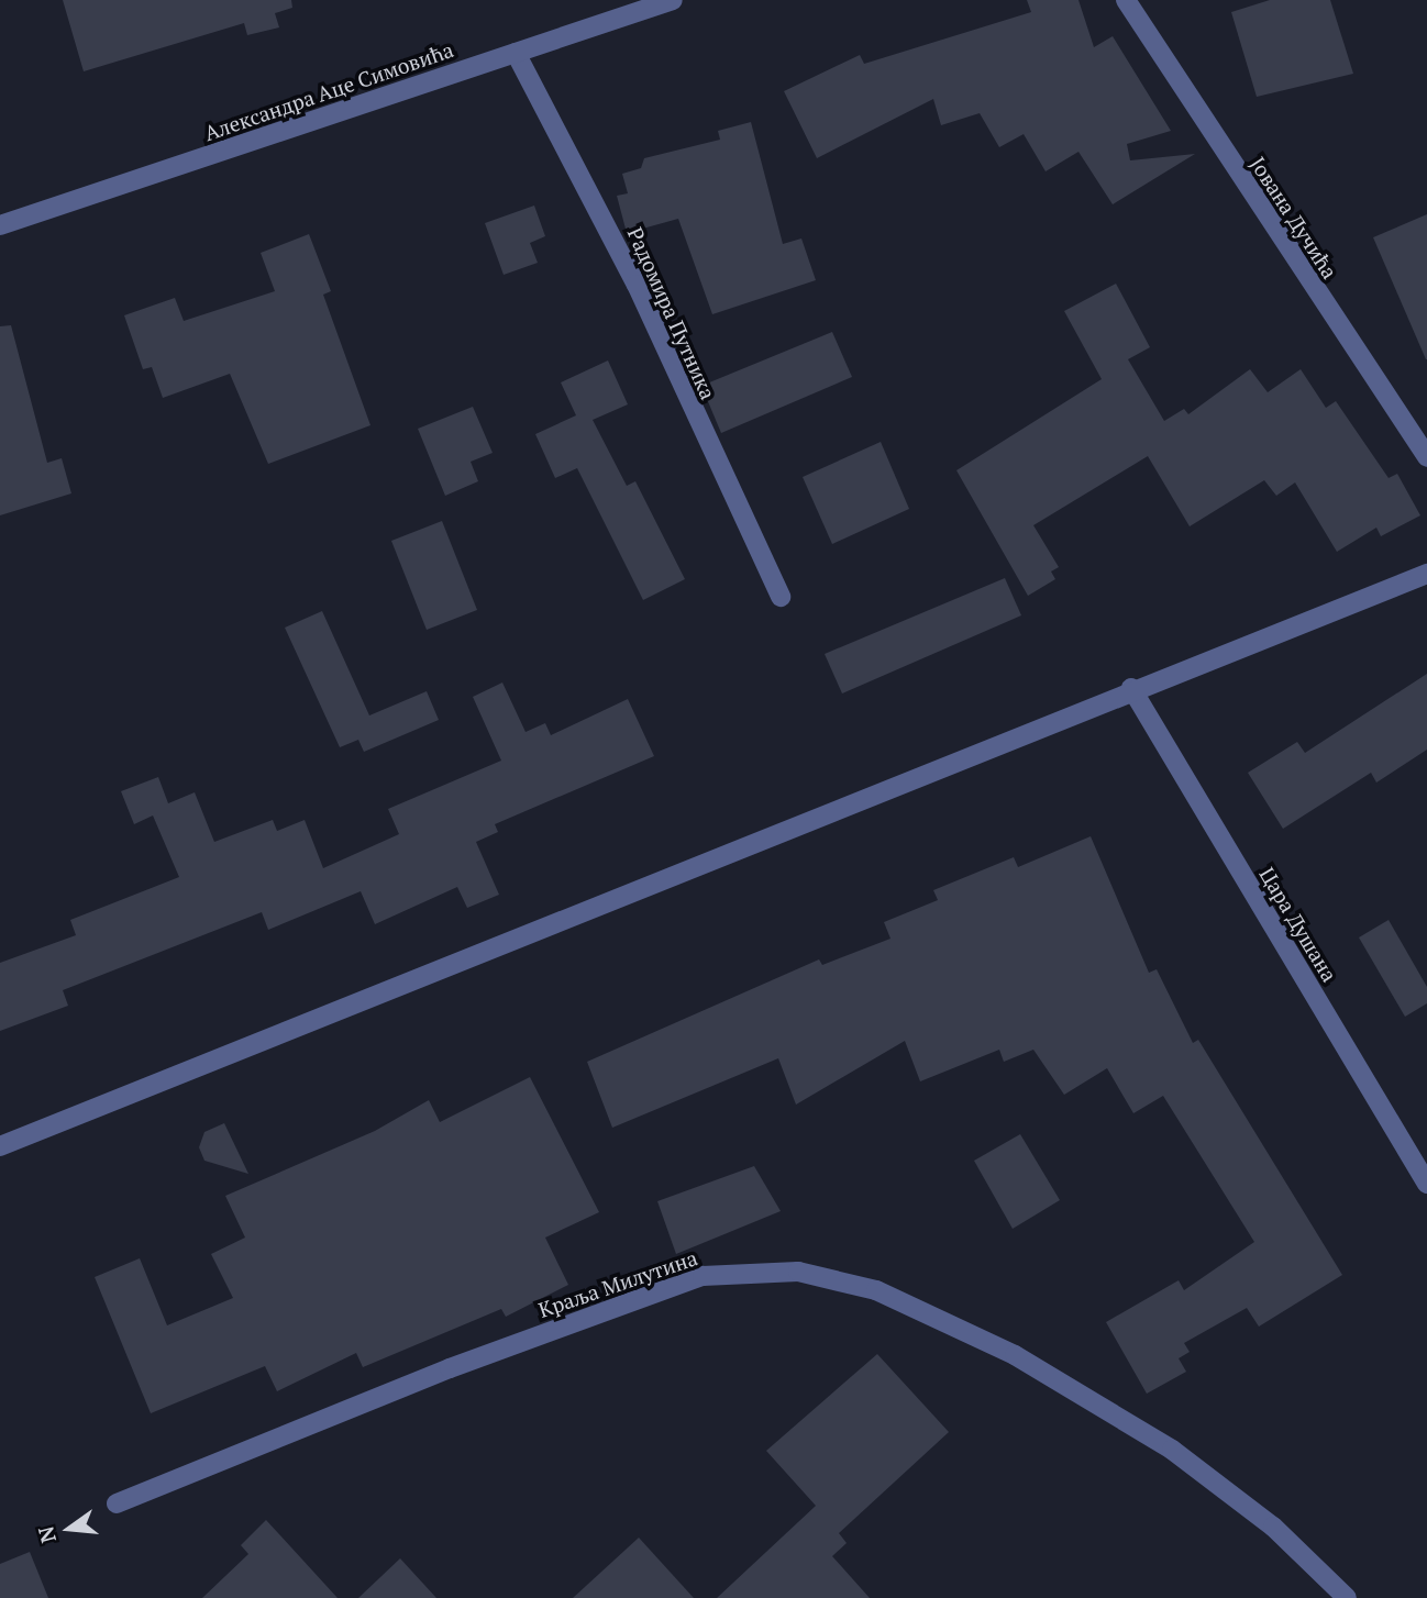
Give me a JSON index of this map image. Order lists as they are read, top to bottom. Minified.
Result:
{"streets":{"street":["Александра Аце Симовића","Јована Дучића","Радомира Путника","Цара Душана","Краља Милутина"]},"crossings":[["Александра Аце Симовића","Радомира Путника"]],"north":"left"}
